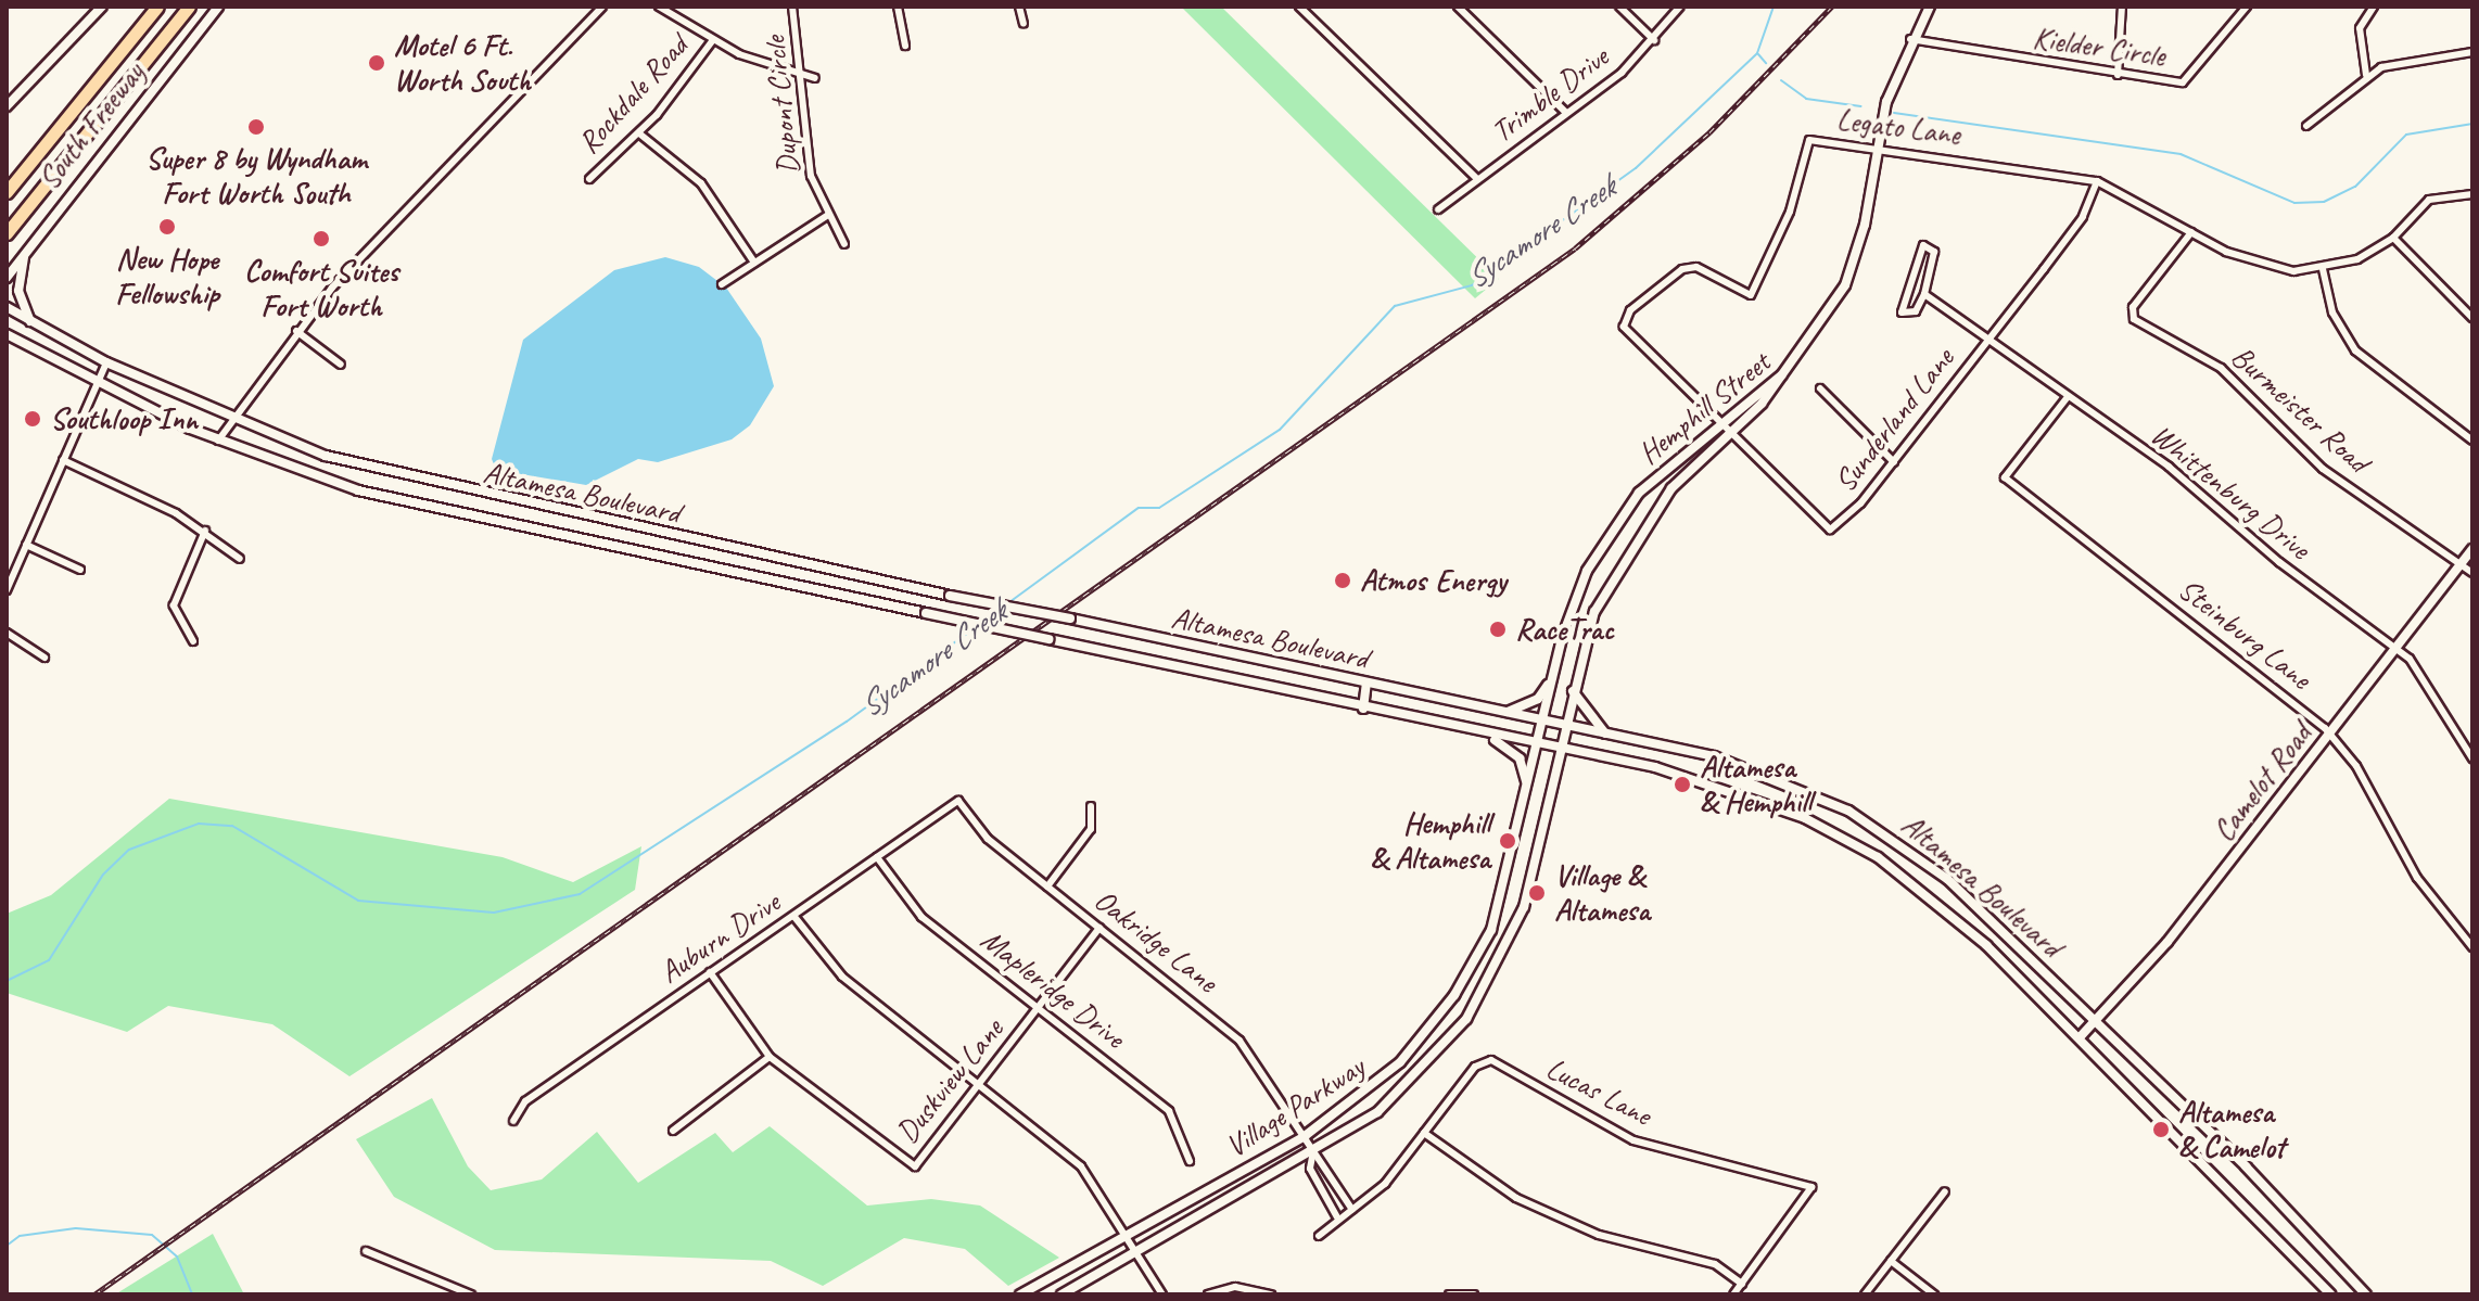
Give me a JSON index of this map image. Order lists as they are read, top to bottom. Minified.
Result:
{"streets":{"highway":["South Freeway"],"main road":["Hemphill Street","Altamesa Boulevard","Camelot Road","Village Parkway"],"street":["Kielder Circle","Rockdale Road","Trimble Drive","Dupont Circle","Legato Lane","Burmeister Road","Sunderland Lane","Whittenburg Drive","Steinburg Lane","Auburn Drive","Oakridge Lane","Mapleridge Drive","Duskview Lane","Lucas Lane"]},"crossings":[["Kielder Circle","Hemphill Street"],["Legato Lane","Hemphill Street"],["Legato Lane","Burmeister Road"],["Legato Lane","Sunderland Lane"],["Hemphill Street","Sunderland Lane"],["Hemphill Street","Altamesa Boulevard"],["Hemphill Street","Village Parkway"],["Burmeister Road","Camelot Road"],["Sunderland Lane","Whittenburg Drive"],["Whittenburg Drive","Steinburg Lane"],["Whittenburg Drive","Camelot Road"],["Altamesa Boulevard","Camelot Road"],["Altamesa Boulevard","Village Parkway"],["Steinburg Lane","Camelot Road"],["Auburn Drive","Oakridge Lane"],["Auburn Drive","Mapleridge Drive"],["Auburn Drive","Duskview Lane"],["Oakridge Lane","Duskview Lane"],["Oakridge Lane","Village Parkway"],["Mapleridge Drive","Duskview Lane"]],"water":["Sycamore Creek"],"places":["Motel 6 Ft. Worth South","Super 8 by Wyndham Fort Worth South","New Hope Fellowship","Comfort Suites Fort Worth","Southloop Inn","Atmos Energy","RaceTrac","Altamesa & Hemphill","Hemphill & Altamesa","Village & Altamesa","Altamesa & Camelot"]}
